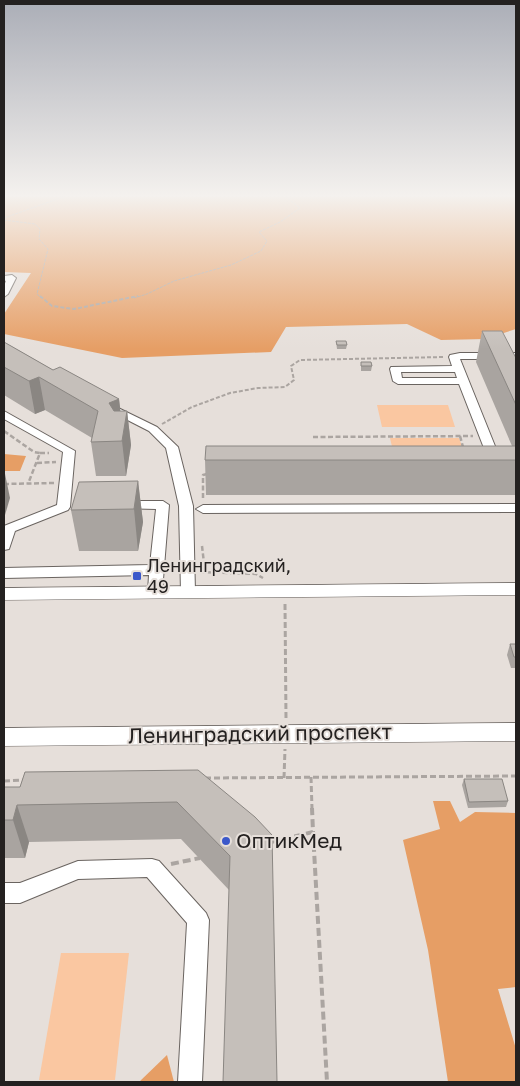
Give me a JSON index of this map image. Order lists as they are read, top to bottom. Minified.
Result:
{"streets":{"main road":["Ленинградский проспект"]},"places":{"transit":["Ленинградский, 49"],"other":["ОптикМед"]}}
